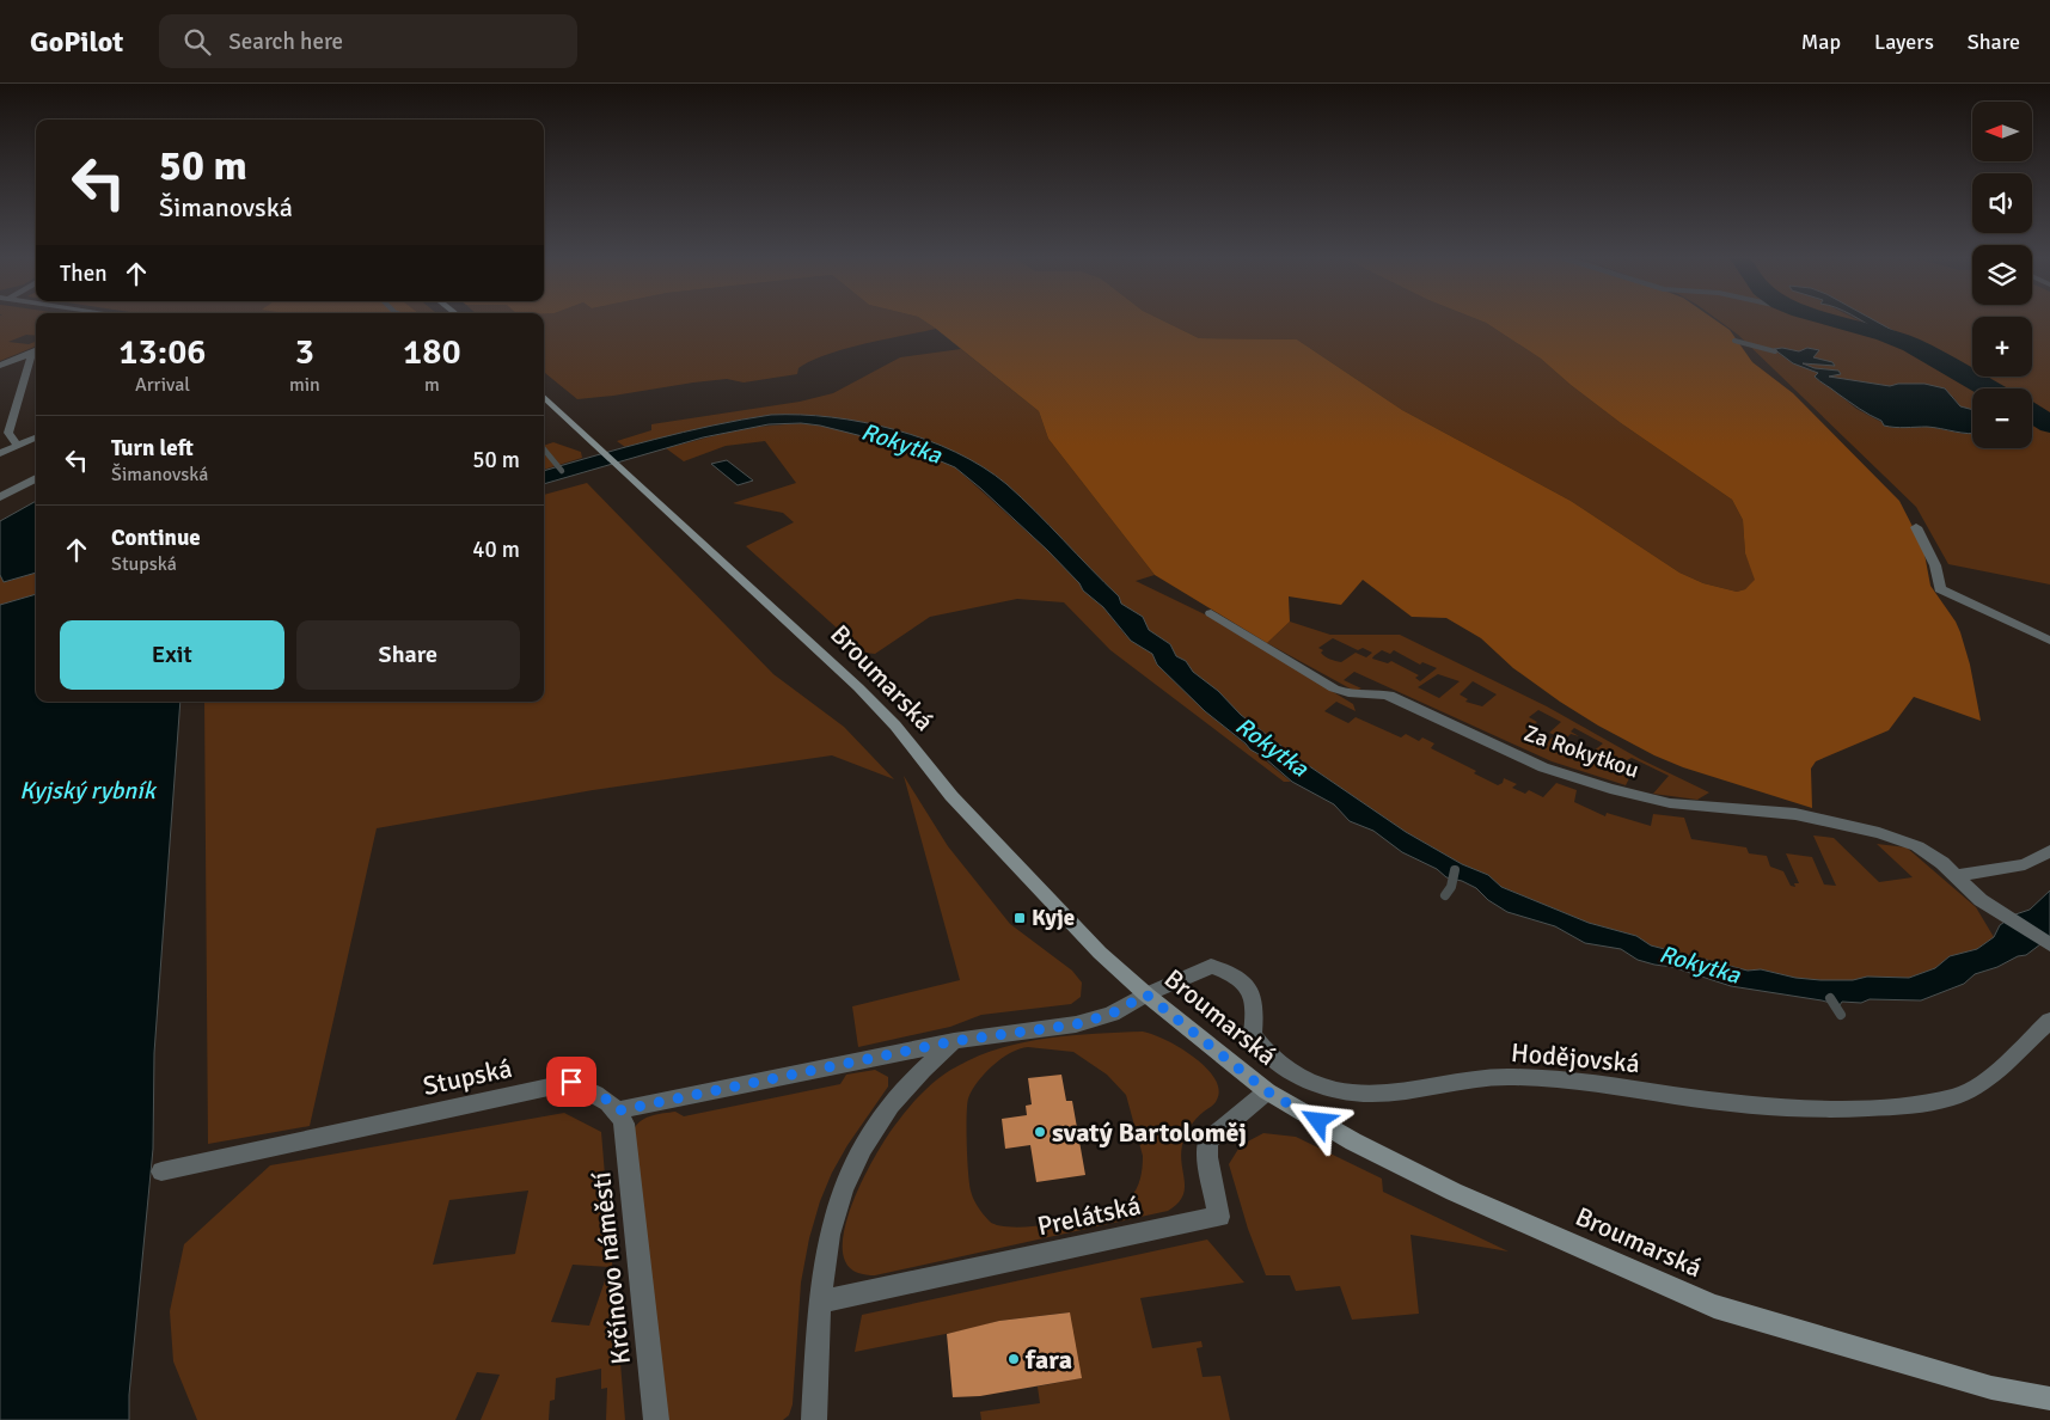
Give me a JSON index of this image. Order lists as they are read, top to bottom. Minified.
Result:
{"streets":{"street":["Broumarská","Za Rokytkou","Hodějovská","Stupská","Prelátská","Krčínovo náměstí"]},"crossings":[["Broumarská","Hodějovská"],["Broumarská","Prelátská"],["Stupská","Krčínovo náměstí"]],"water":["Rokytka","Kyjský rybník"],"places":{"transit":["Kyje"],"other":["svatý Bartoloměj","fara"]},"north":"left","page":{"header":"GoPilot","search":"Search here","nav":["Map","Layers","Share"],"map_buttons":["+","−"],"turn":["50 m","Šimanovská"],"then":"Then","eta":["13:06","Arrival","3","min","180","m"],"list":[{"name":"Turn left","note":"Šimanovská","value":"50 m"},{"name":"Continue","note":"Stupská","value":"40 m"}],"buttons":["Exit","Share"]}}
